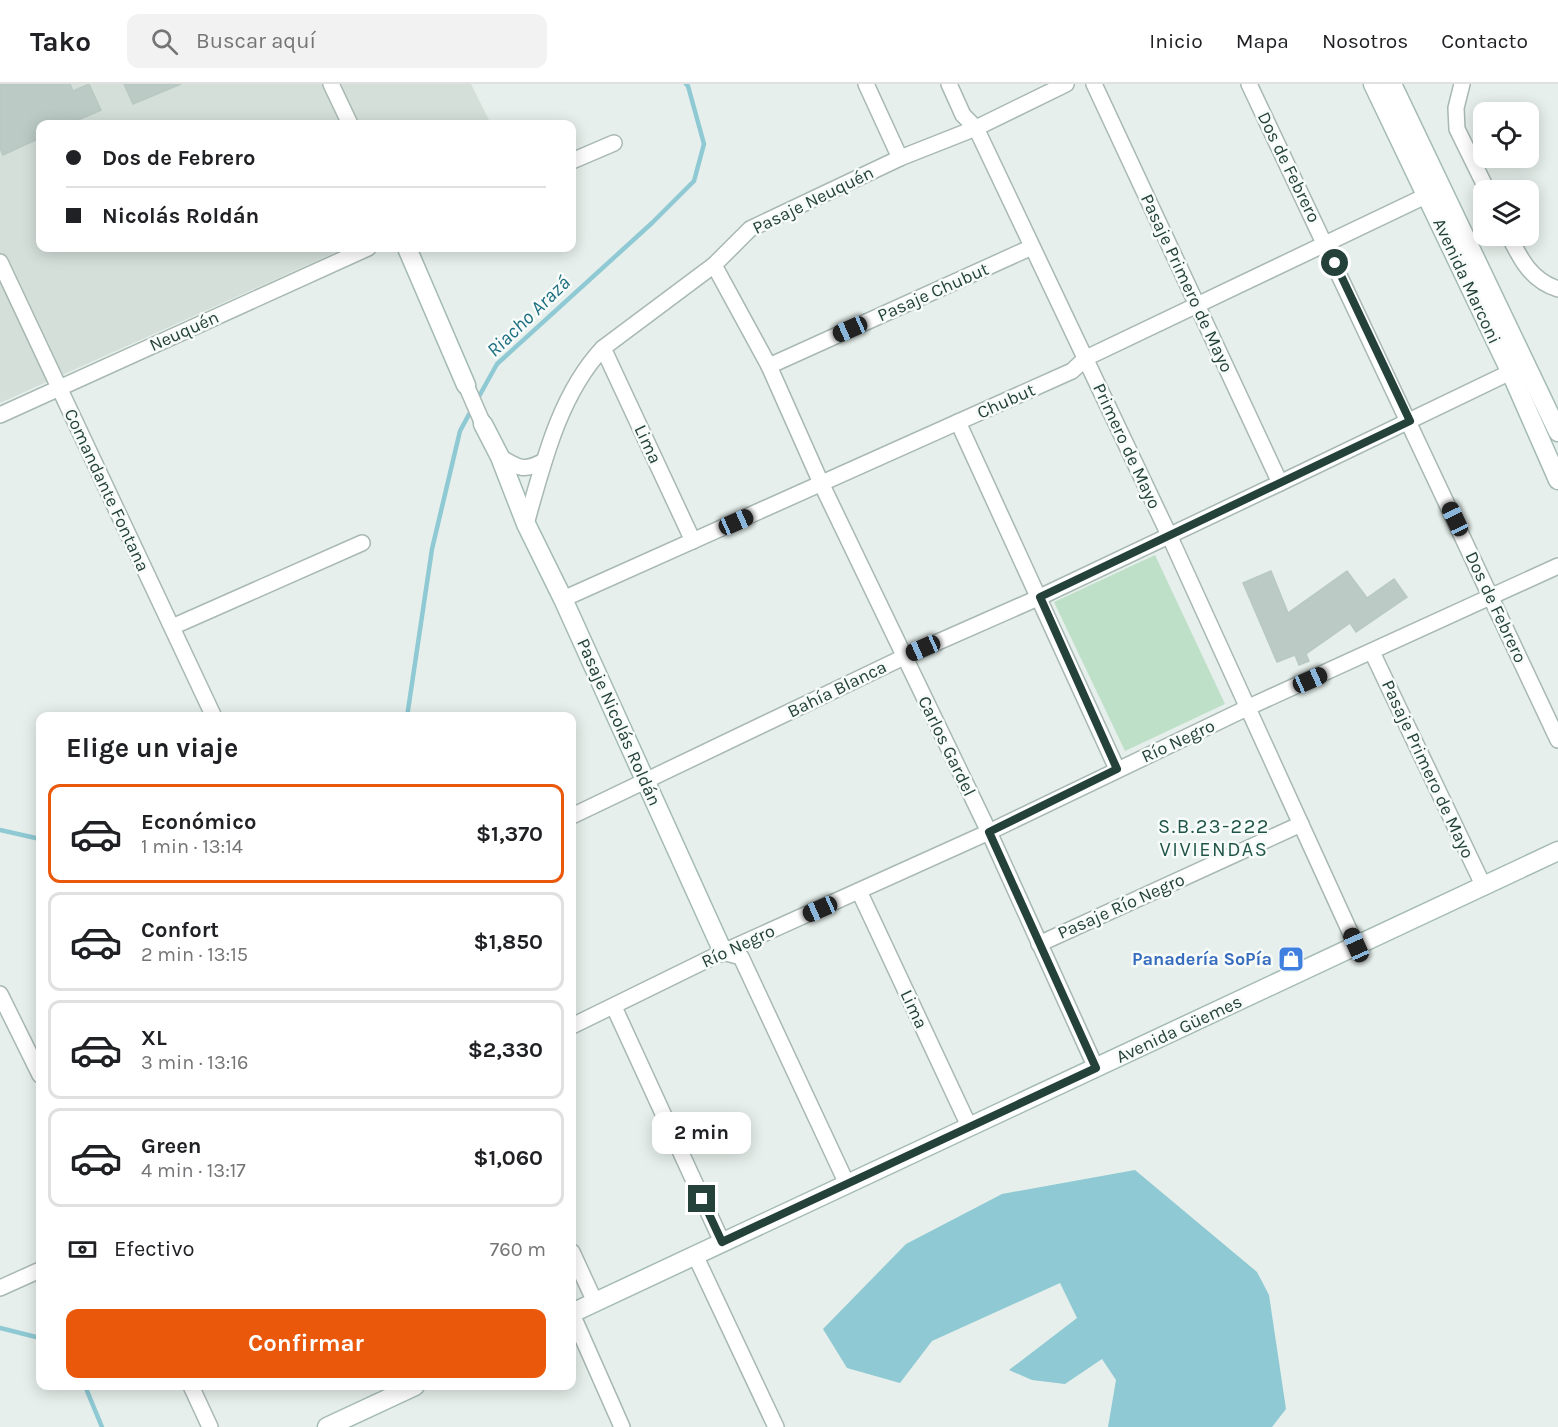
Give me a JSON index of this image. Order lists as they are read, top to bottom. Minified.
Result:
{"streets":{"street":["Dos de Febrero","Pasaje Neuquén","Avenida Marconi","Pasaje Primero de Mayo","Pasaje Chubut","Neuquén","Chubut","Lima","Primero de Mayo","Comandante Fontana","Bahía Blanca","Pasaje Nicolás Roldán","Río Negro","Carlos Gardel","Pasaje Río Negro","Avenida Güemes"]},"crossings":[["Dos de Febrero","Chubut"],["Dos de Febrero","Bahía Blanca"],["Dos de Febrero","Río Negro"],["Pasaje Neuquén","Lima"],["Pasaje Neuquén","Primero de Mayo"],["Pasaje Neuquén","Pasaje Nicolás Roldán"],["Pasaje Neuquén","Carlos Gardel"],["Avenida Marconi","Chubut"],["Avenida Marconi","Bahía Blanca"],["Pasaje Primero de Mayo","Chubut"],["Pasaje Primero de Mayo","Bahía Blanca"],["Pasaje Primero de Mayo","Río Negro"],["Pasaje Primero de Mayo","Avenida Güemes"],["Pasaje Chubut","Primero de Mayo"],["Pasaje Chubut","Carlos Gardel"],["Neuquén","Comandante Fontana"],["Chubut","Lima"],["Chubut","Primero de Mayo"],["Chubut","Pasaje Nicolás Roldán"],["Chubut","Carlos Gardel"],["Lima","Río Negro"],["Lima","Avenida Güemes"],["Primero de Mayo","Bahía Blanca"],["Primero de Mayo","Río Negro"],["Primero de Mayo","Pasaje Río Negro"],["Primero de Mayo","Avenida Güemes"],["Bahía Blanca","Pasaje Nicolás Roldán"],["Bahía Blanca","Carlos Gardel"],["Pasaje Nicolás Roldán","Río Negro"],["Río Negro","Carlos Gardel"],["Carlos Gardel","Pasaje Río Negro"],["Carlos Gardel","Avenida Güemes"]],"districts":["S.B.23-222 VIVIENDAS"],"water":["Riacho Arazá"],"places":{"shop":["Panadería SoPía"]},"page":{"header":"Tako","search":"Buscar aquí","nav":["Inicio","Mapa","Nosotros","Contacto"],"banner":["Dos de Febrero","Nicolás Roldán"],"heading":"Elige un viaje","list":[{"name":"Económico","note":"1 min · 13:14","value":"$1,370"},{"name":"Confort","note":"2 min · 13:15","value":"$1,850"},{"name":"XL","note":"3 min · 13:16","value":"$2,330"},{"name":"Green","note":"4 min · 13:17","value":"$1,060"}],"bubble":"2 min","pay":["Efectivo","760 m"],"buttons":"Confirmar"}}
